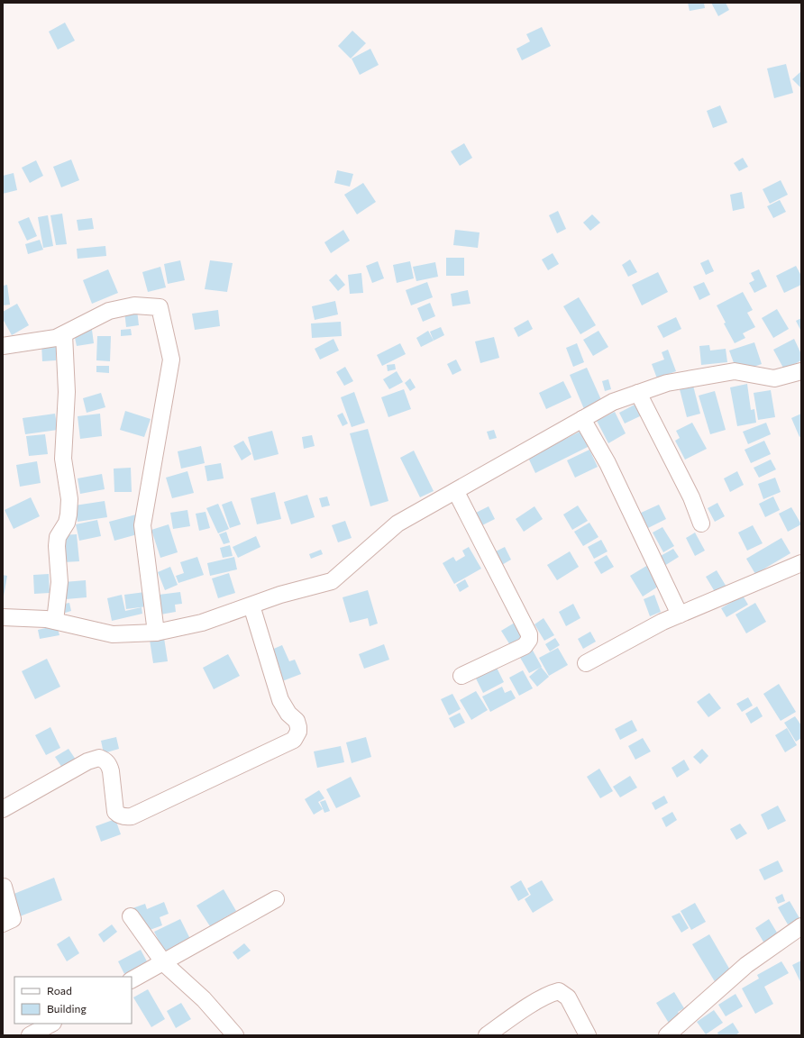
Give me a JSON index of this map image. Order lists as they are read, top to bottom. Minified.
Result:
{"legend":["Road","Building"]}
